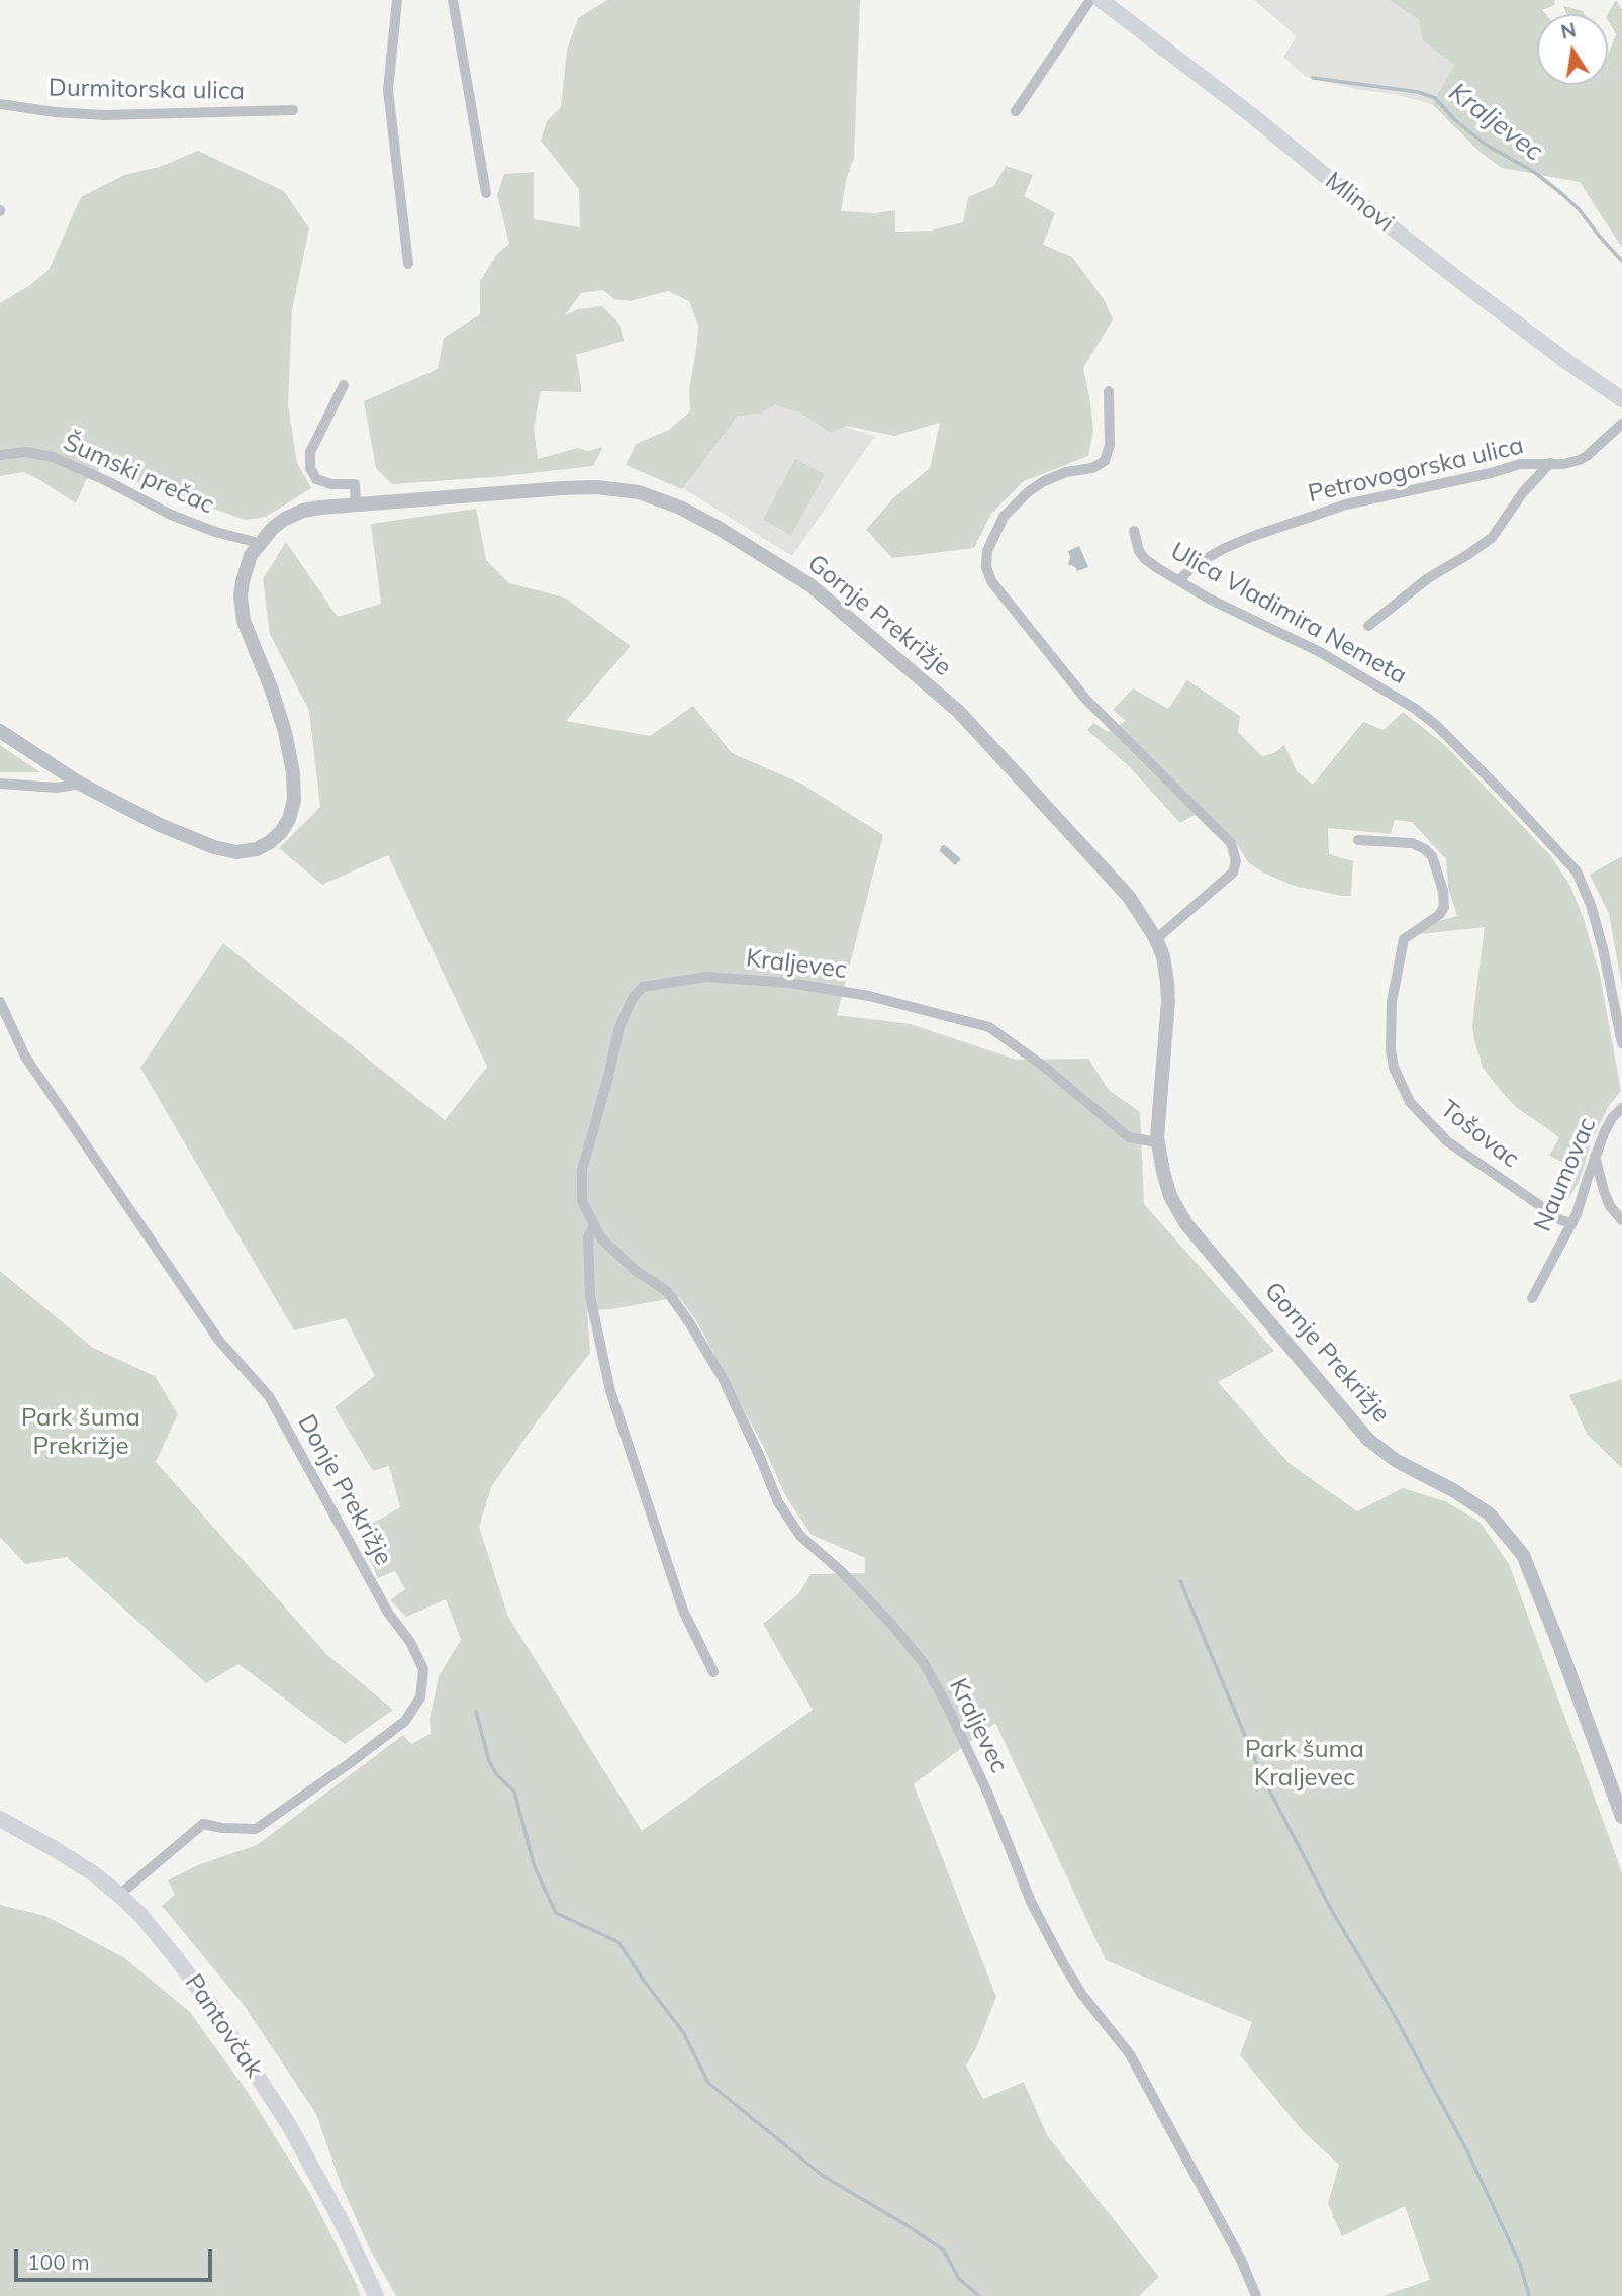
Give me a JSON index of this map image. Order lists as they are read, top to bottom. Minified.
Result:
{"streets":{"main road":["Mlinovi","Pantovčak"],"street":["Durmitorska ulica","Petrovogorska ulica","Šumski prečac","Ulica Vladimira Nemeta","Gornje Prekrižje","Kraljevec","Tošovac","Naumovac","Donje Prekrižje"]},"crossings":[["Petrovogorska ulica","Ulica Vladimira Nemeta"],["Šumski prečac","Gornje Prekrižje"],["Gornje Prekrižje","Kraljevec"],["Tošovac","Naumovac"],["Donje Prekrižje","Pantovčak"]],"water":["Kraljevec"],"parks":["Park šuma Prekrižje","Park šuma Kraljevec"],"scale_bar":"100 m","north":"top"}
